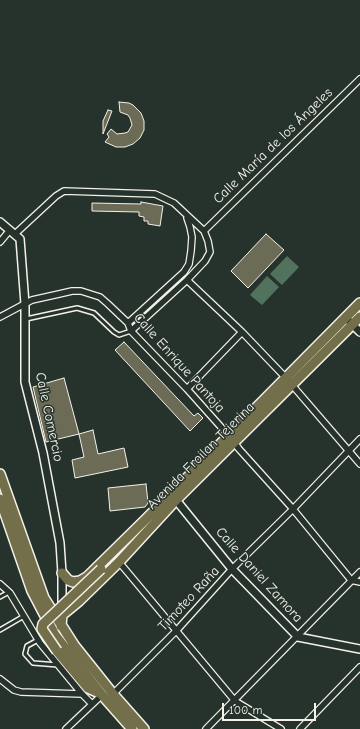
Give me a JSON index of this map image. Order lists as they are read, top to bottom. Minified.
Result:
{"streets":{"main road":["Calle Comercio","Avenida Froilan Tejerina"],"street":["Calle María de los Ángeles","Calle Enrique Pantoja","Calle Daniel Zamora","Timoteo Raña"]},"crossings":[["Calle Enrique Pantoja","Calle Comercio"],["Calle Enrique Pantoja","Avenida Froilan Tejerina"],["Calle Enrique Pantoja","Timoteo Raña"],["Calle Comercio","Avenida Froilan Tejerina"],["Avenida Froilan Tejerina","Calle Daniel Zamora"],["Calle Daniel Zamora","Timoteo Raña"]],"scale_bar":"100 m"}
